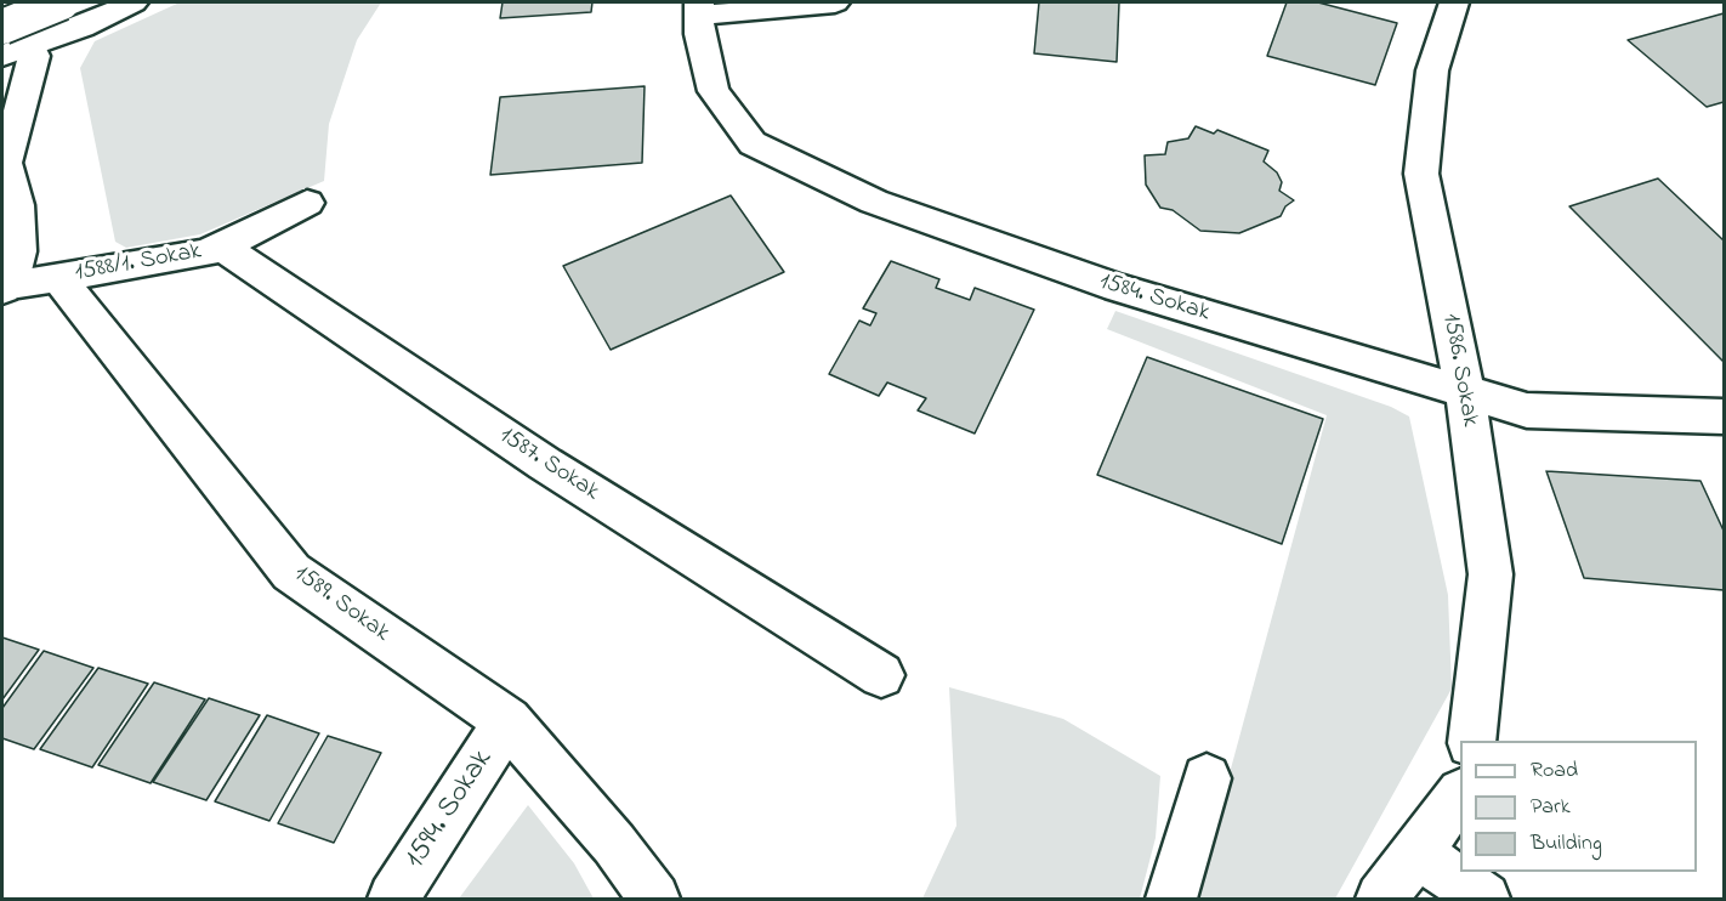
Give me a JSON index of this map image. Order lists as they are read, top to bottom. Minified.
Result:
{"streets":{"street":["1588/1. Sokak","1584. Sokak","1586. Sokak","1587. Sokak","1589. Sokak","1594. Sokak"]},"crossings":[["1588/1. Sokak","1587. Sokak"],["1588/1. Sokak","1589. Sokak"],["1584. Sokak","1586. Sokak"],["1589. Sokak","1594. Sokak"]],"legend":["Road","Park","Building"]}
